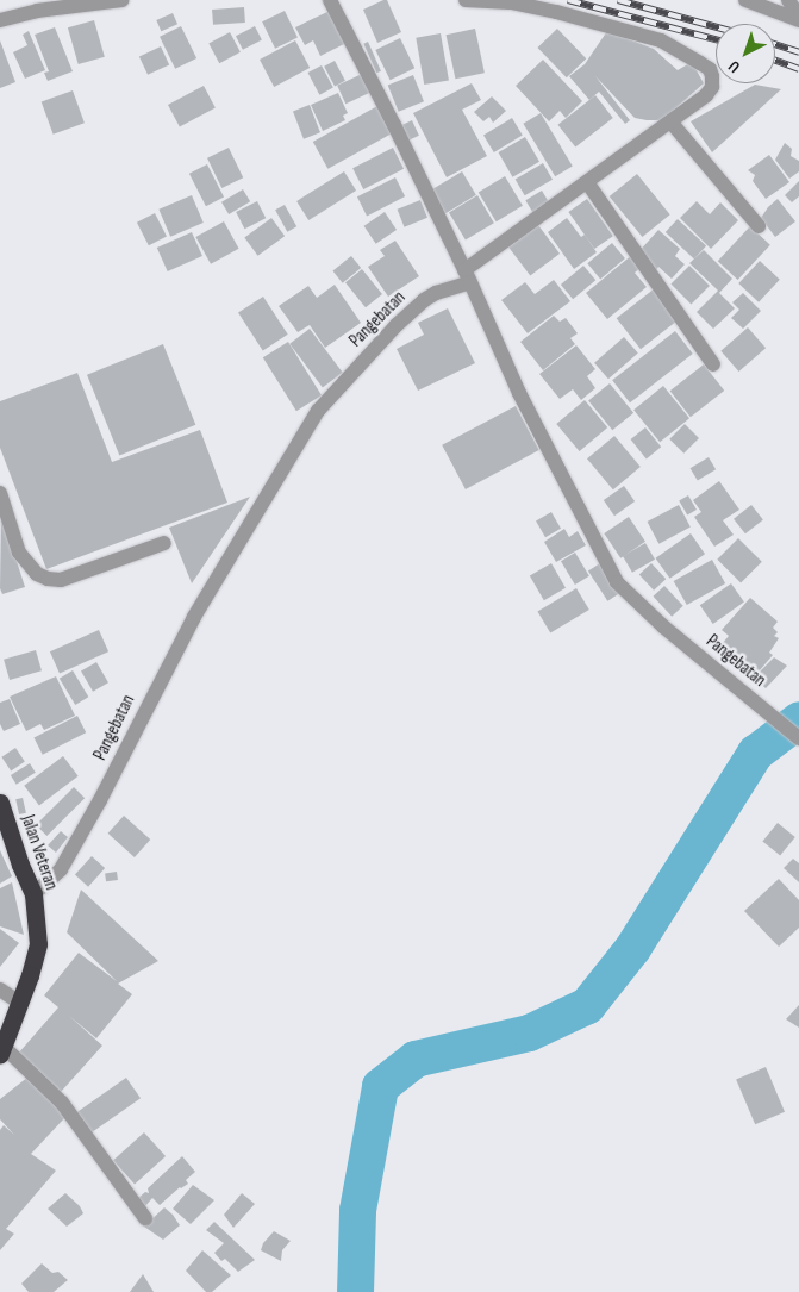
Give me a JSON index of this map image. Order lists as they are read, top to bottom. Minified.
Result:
{"streets":{"highway":["Jalan Veteran"],"street":["Pangebatan"]},"crossings":[["Pangebatan","Jalan Veteran"]],"north":"bottom left"}
